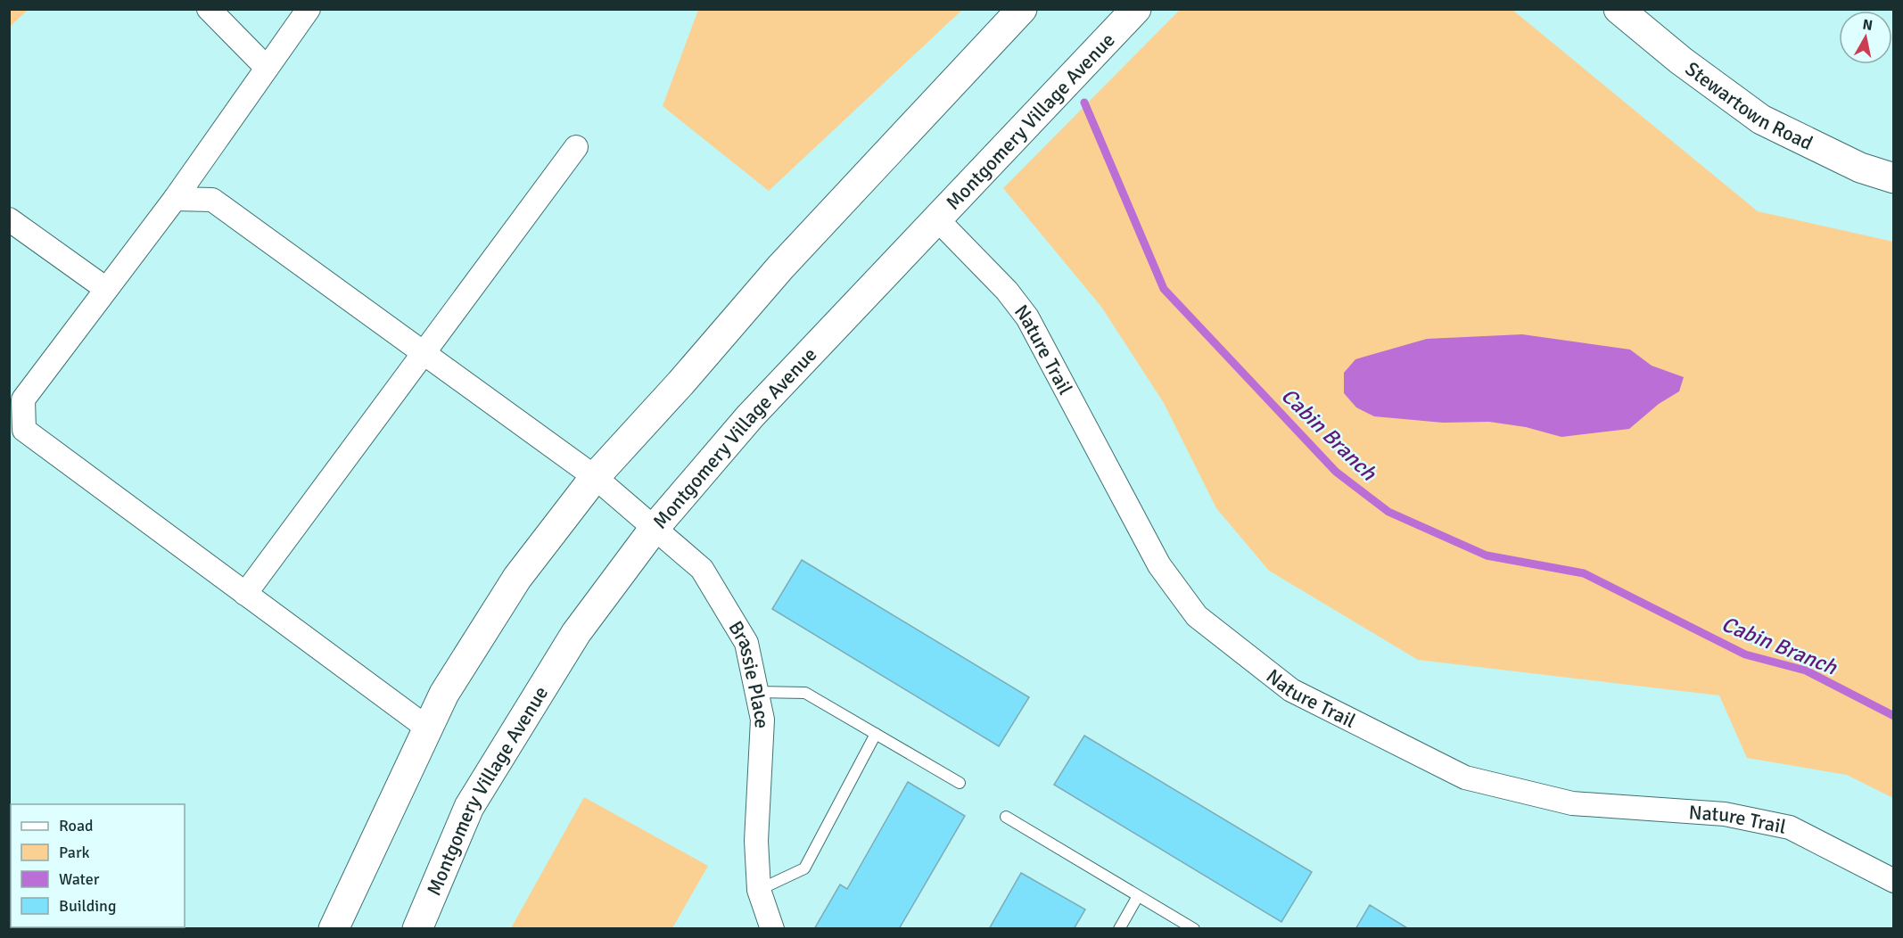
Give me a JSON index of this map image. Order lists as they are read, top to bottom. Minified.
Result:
{"streets":{"main road":["Stewartown Road","Montgomery Village Avenue"],"street":["Nature Trail","Brassie Place"]},"crossings":[["Montgomery Village Avenue","Nature Trail"],["Montgomery Village Avenue","Brassie Place"]],"water":["Cabin Branch"],"legend":["Road","Park","Water","Building"],"north":"top"}
